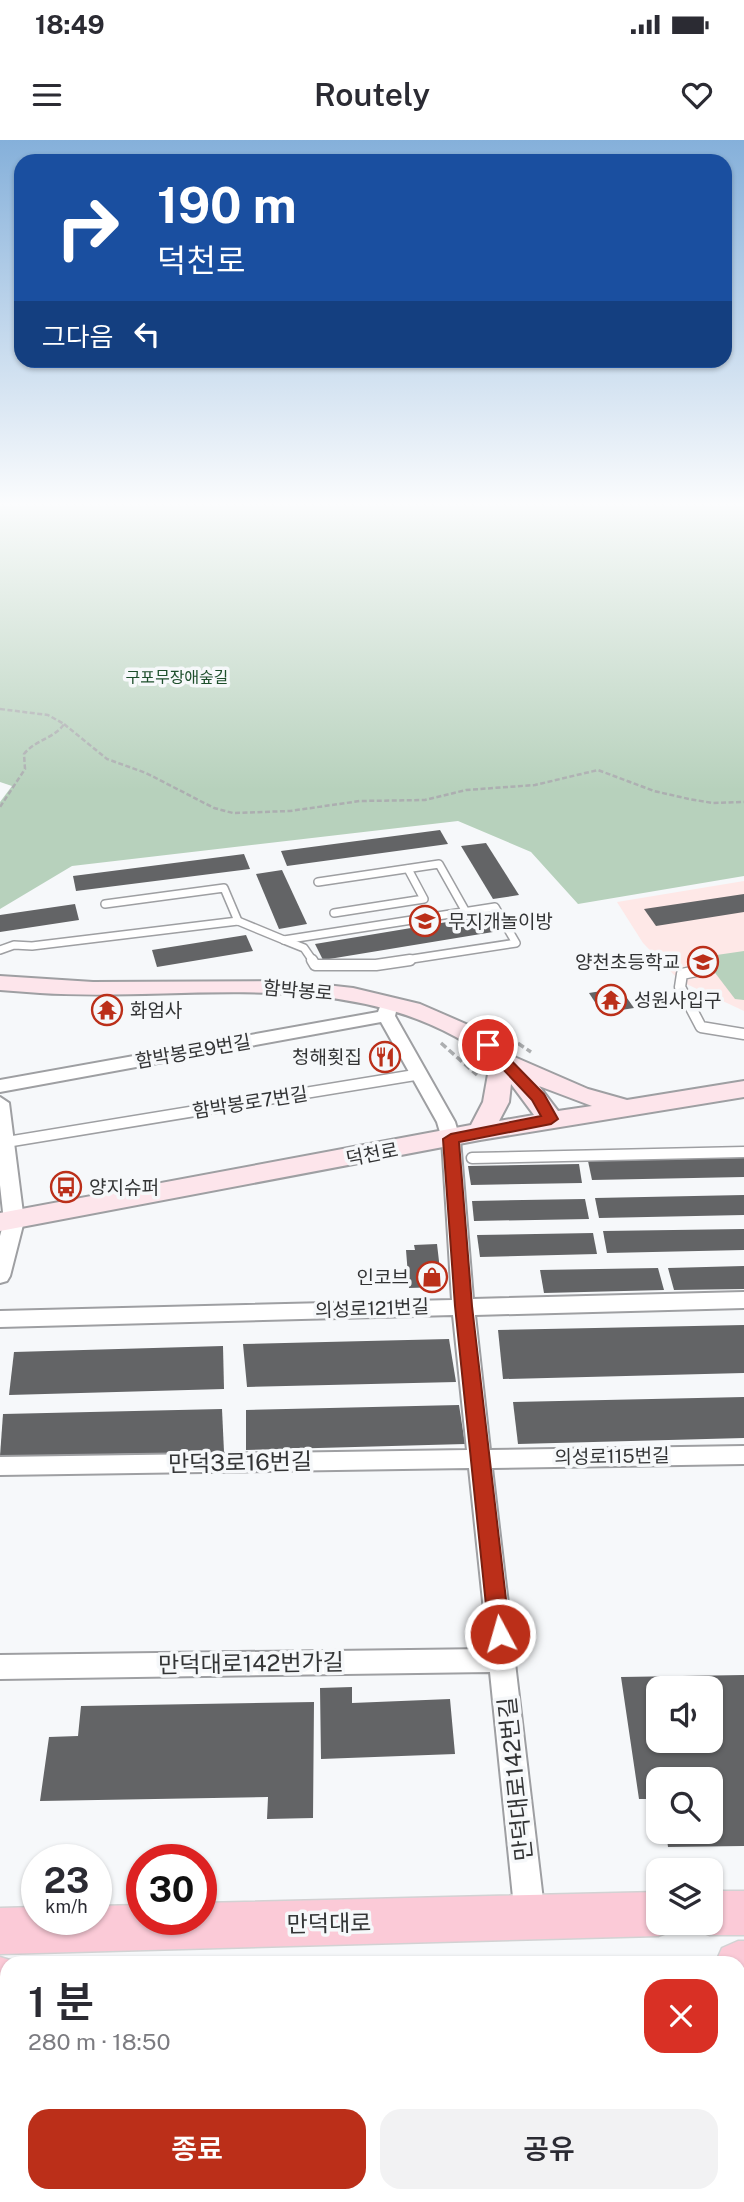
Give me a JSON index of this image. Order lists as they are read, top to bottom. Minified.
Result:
{"streets":{"main road":["함박봉로","덕천로","만덕대로"],"street":["함박봉로9번길","의성로121번길","의성로115번길","만덕3로16번길","만덕대로142번가길","만덕대로142번길"],"lane":["함박봉로7번길"]},"crossings":[["함박봉로","함박봉로9번길"],["함박봉로","덕천로"],["함박봉로7번길","만덕대로142번길"],["덕천로","만덕대로142번길"],["의성로121번길","만덕대로142번길"],["의성로115번길","만덕3로16번길"],["의성로115번길","만덕대로142번길"],["만덕3로16번길","만덕대로142번길"],["만덕대로142번가길","만덕대로142번길"],["만덕대로142번길","만덕대로"]],"parks":["구포무장애숲길"],"places":{"school or university":["무지개놀이방","양천초등학교"],"temple":["성원사입구","화엄사"],"restaurant":["청해횟집"],"bus stop":["양지슈퍼"],"shop":["인코브"]},"page":{"status":"18:49","header":"Routely","turn":["190 m","덕천로"],"then":"그다음","speed":"23 km/h","limit":"30","heading":["1 분","280 m · 18:50"],"buttons":["종료","공유"]}}
